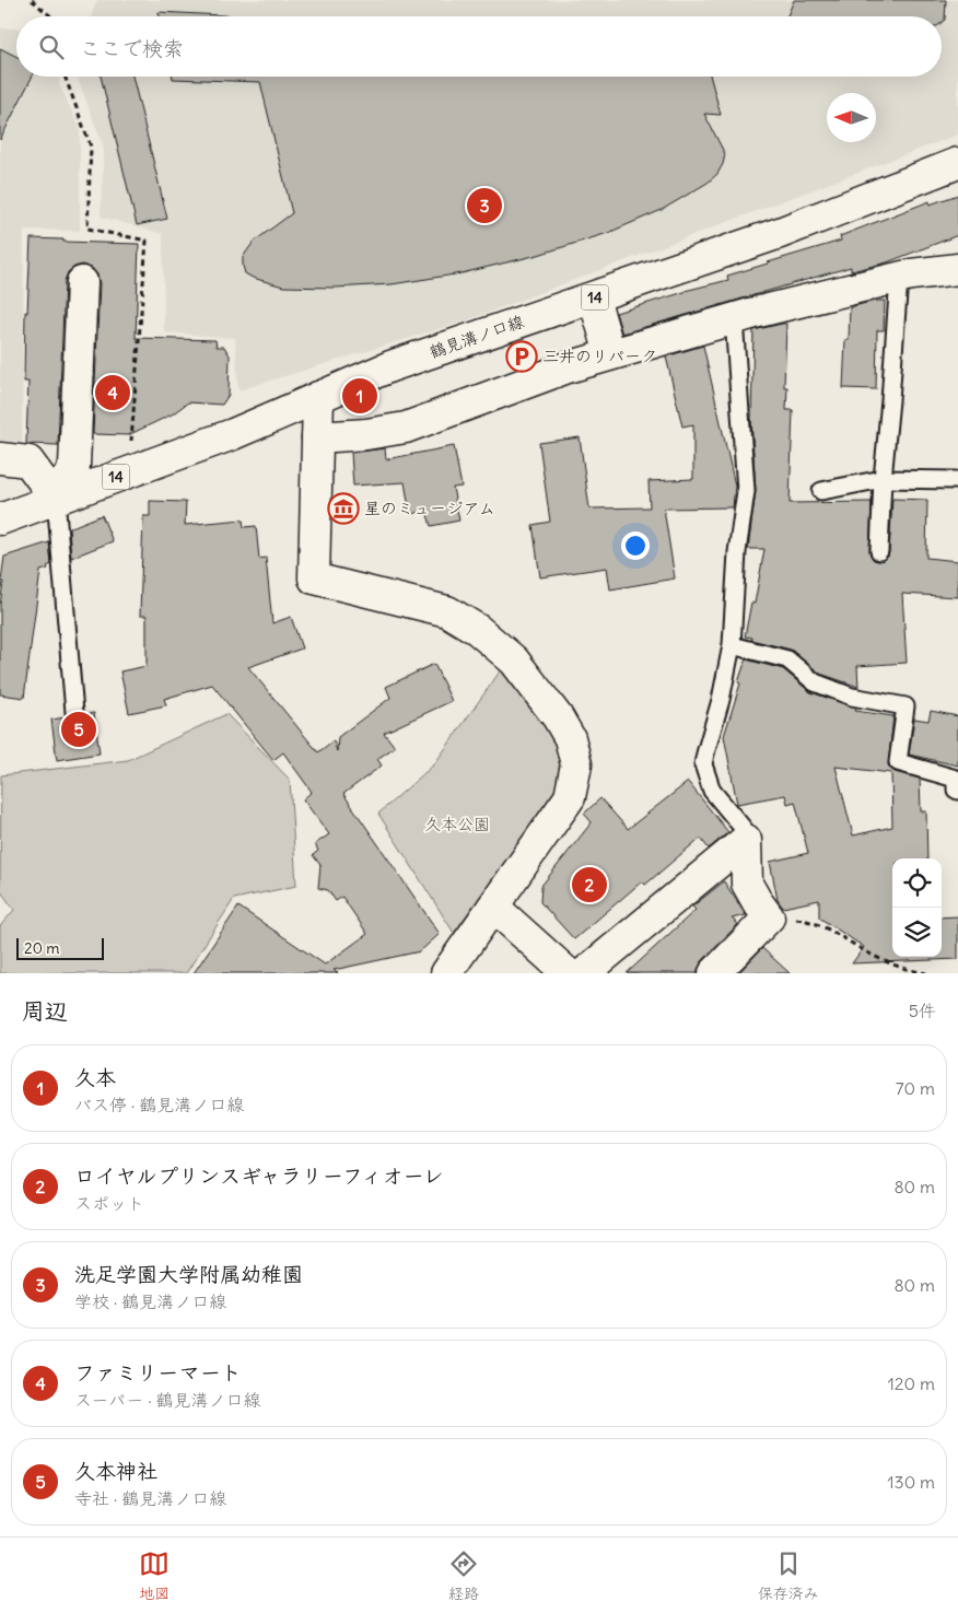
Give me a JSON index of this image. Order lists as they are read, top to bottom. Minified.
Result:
{"streets":{"street":["14","鶴見溝ノ口線"]},"parks":["久本公園"],"places":{"parking":["三井のリパーク"],"museum":["星のミュージアム"]},"scale_bar":"20 m","north":"left","page":{"search":"ここで検索","pins":["3","4","1","5","2"],"scale":"20 m","heading":["周辺","5件"],"list":[{"mark":"1","name":"久本","note":"バス停 · 鶴見溝ノ口線","value":"70 m"},{"mark":"2","name":"ロイヤルプリンスギャラリーフィオーレ","note":"スポット","value":"80 m"},{"mark":"3","name":"洗足学園大学附属幼稚園","note":"学校 · 鶴見溝ノ口線","value":"80 m"},{"mark":"4","name":"ファミリーマート","note":"スーパー · 鶴見溝ノ口線","value":"120 m"},{"mark":"5","name":"久本神社","note":"寺社 · 鶴見溝ノ口線","value":"130 m"}],"nav":["地図","経路","保存済み"]}}
